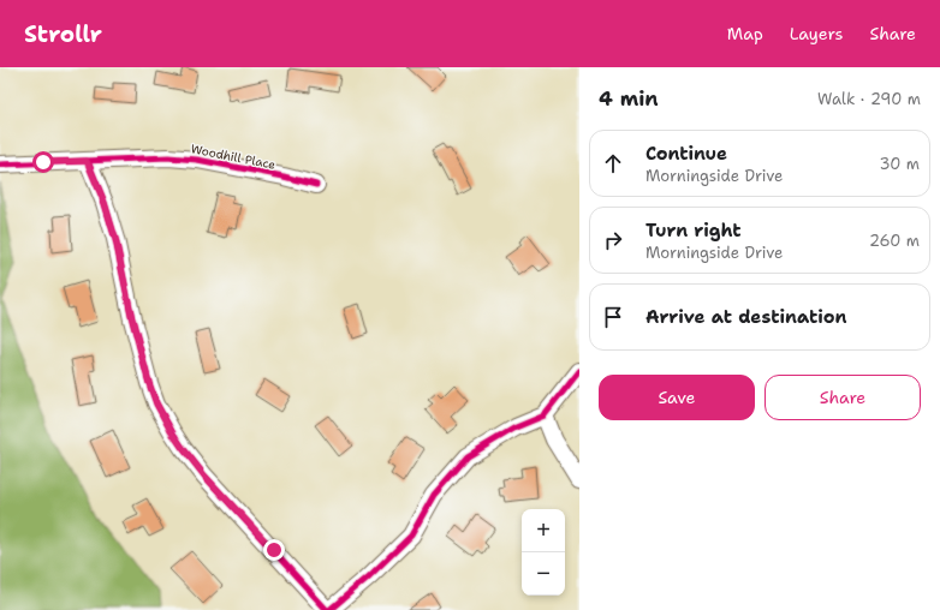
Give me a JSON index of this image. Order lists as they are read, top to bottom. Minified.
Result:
{"streets":{"street":["Woodhill Place"]},"page":{"header":"Strollr","nav":["Map","Layers","Share"],"heading":["4 min","Walk · 290 m"],"list":[["Continue","Morningside Drive","30 m"],["Turn right","Morningside Drive","260 m"],"Arrive at destination"],"buttons":["Save","Share"],"map_buttons":["+","−"]}}
